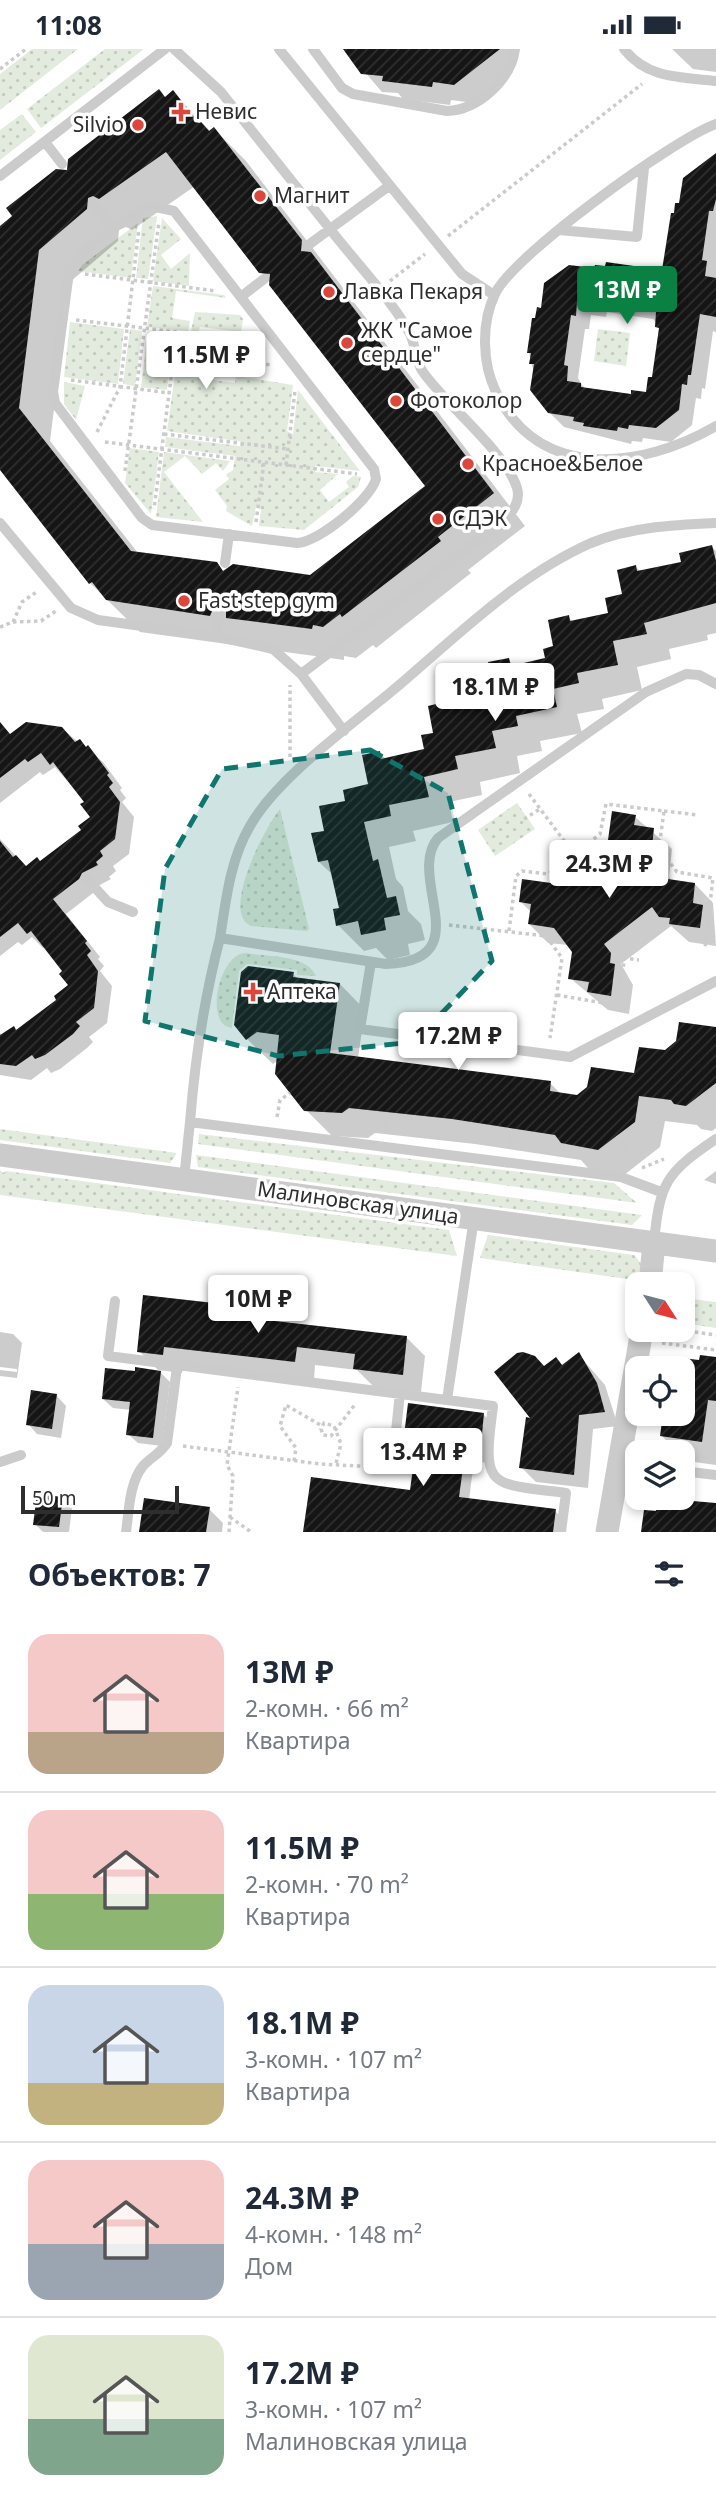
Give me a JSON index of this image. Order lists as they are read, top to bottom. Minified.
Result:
{"streets":{"street":["Малиновская улица"]},"places":{"health":["Невис","Аптека"],"other":["Silvio","Магнит","Лавка Пекаря","ЖК \"Самое сердце\"","Фотоколор","Красное&Белое","СДЭК","Fast step gym"]},"scale_bar":"50 m","north":"bottom right","page":{"status":"11:08","price":["13M ₽","11.5M ₽","18.1M ₽","24.3M ₽","17.2M ₽","10M ₽","13.4M ₽"],"scale":"50 m","heading":"Объектов: 7","list":[{"name":"13M ₽","note":"2-комн. · 66 m² · Квартира"},{"name":"11.5M ₽","note":"2-комн. · 70 m² · Квартира"},{"name":"18.1M ₽","note":"3-комн. · 107 m² · Квартира"},{"name":"24.3M ₽","note":"4-комн. · 148 m² · Дом"},{"name":"17.2M ₽","note":"3-комн. · 107 m² · Малиновская улица"}]}}
